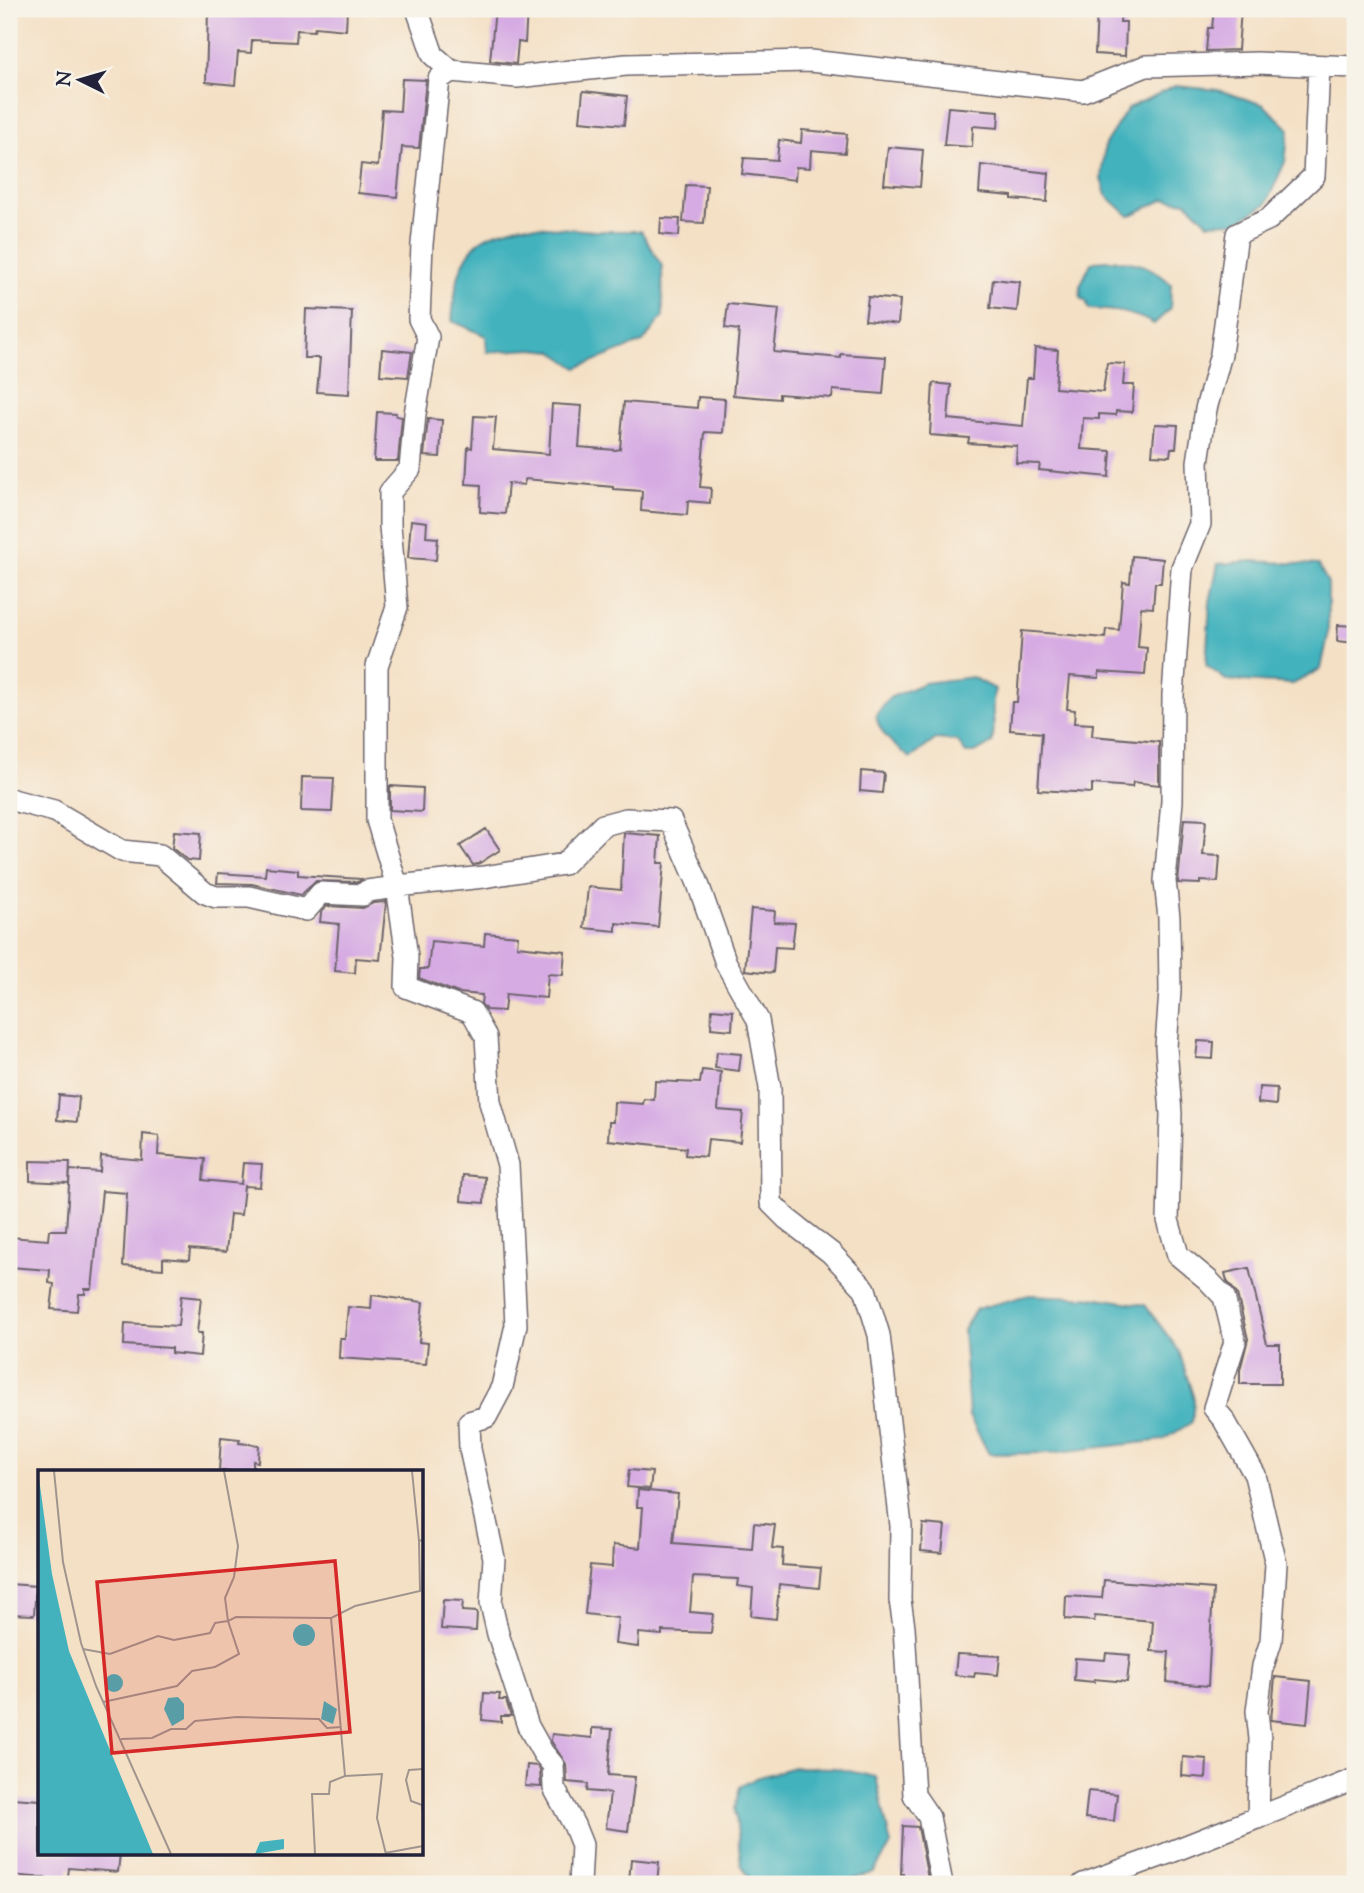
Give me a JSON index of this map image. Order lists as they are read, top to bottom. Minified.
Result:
{"north":"left"}
